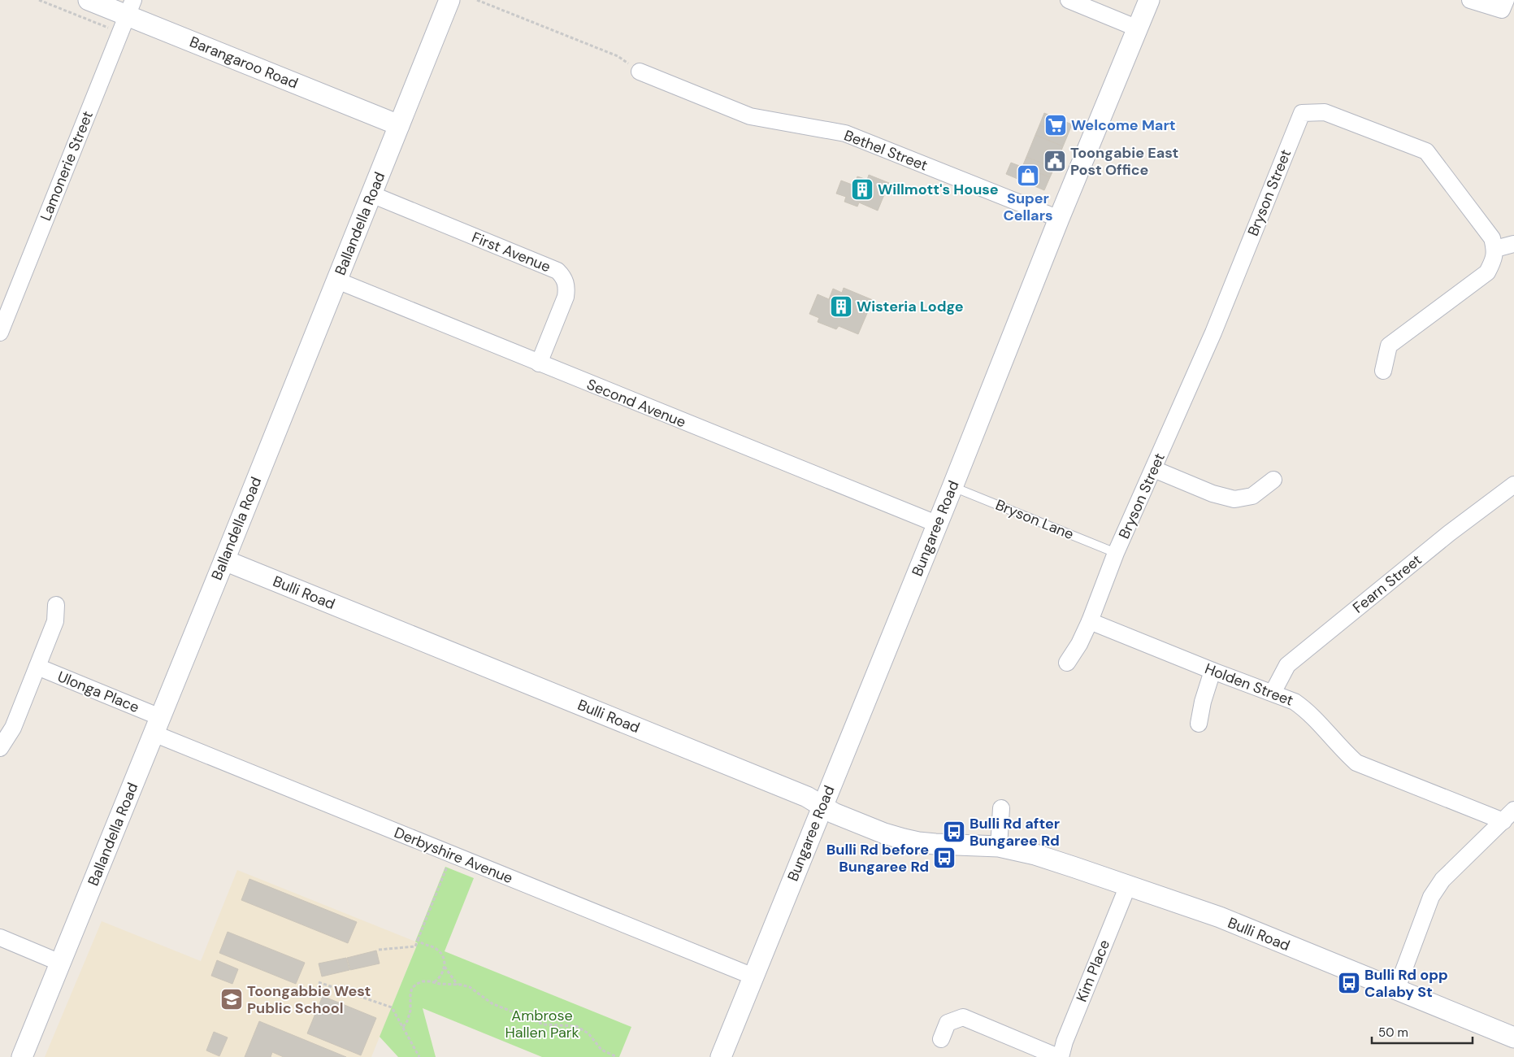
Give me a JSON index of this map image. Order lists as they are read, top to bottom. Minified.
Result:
{"streets":{"street":["Barangaroo Road","Bethel Street","Lamonerie Street","Bryson Street","Ballandella Road","First Avenue","Second Avenue","Bungaree Road","Fearn Street","Bulli Road","Holden Street","Ulonga Place","Derbyshire Avenue","Kim Place"],"lane":["Bryson Lane"]},"crossings":[["Barangaroo Road","Lamonerie Street"],["Barangaroo Road","Ballandella Road"],["Bethel Street","Bungaree Road"],["Bryson Street","Bryson Lane"],["Bryson Street","Holden Street"],["Ballandella Road","First Avenue"],["Ballandella Road","Second Avenue"],["Ballandella Road","Bulli Road"],["Ballandella Road","Ulonga Place"],["Ballandella Road","Derbyshire Avenue"],["First Avenue","Second Avenue"],["Second Avenue","Bungaree Road"],["Bryson Lane","Bungaree Road"],["Bungaree Road","Bulli Road"],["Bungaree Road","Derbyshire Avenue"],["Fearn Street","Holden Street"],["Bulli Road","Kim Place"],["Ulonga Place","Derbyshire Avenue"]],"parks":["Ambrose Hallen Park"],"places":{"supermarket":["Welcome Mart"],"public building":["Toongabie East Post Office"],"shop":["Super Cellars"],"building":["Willmott's House","Wisteria Lodge"],"bus stop":["Bulli Rd after Bungaree Rd","Bulli Rd before Bungaree Rd","Bulli Rd opp Calaby St"],"school or university":["Toongabbie West Public School"]},"scale_bar":"50 m"}
